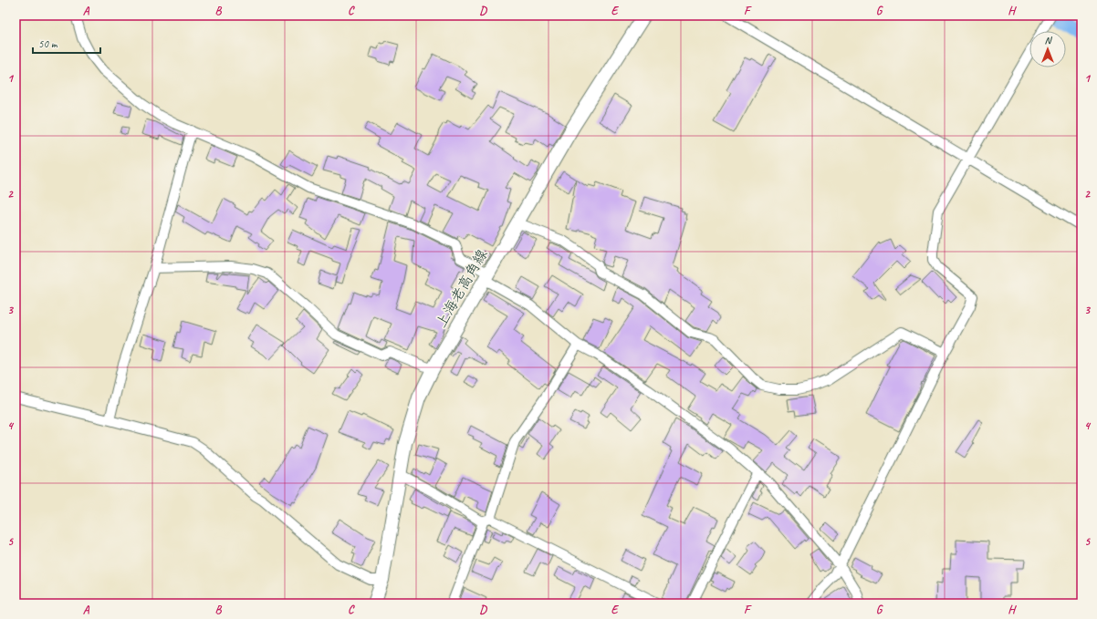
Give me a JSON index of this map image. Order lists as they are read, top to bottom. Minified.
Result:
{"streets":{"main road":["上海老高角線"]},"scale_bar":"50 m","north":"top","grid":{"columns":["A","B","C","D","E","F","G","H"],"rows":["1","2","3","4","5"]}}
